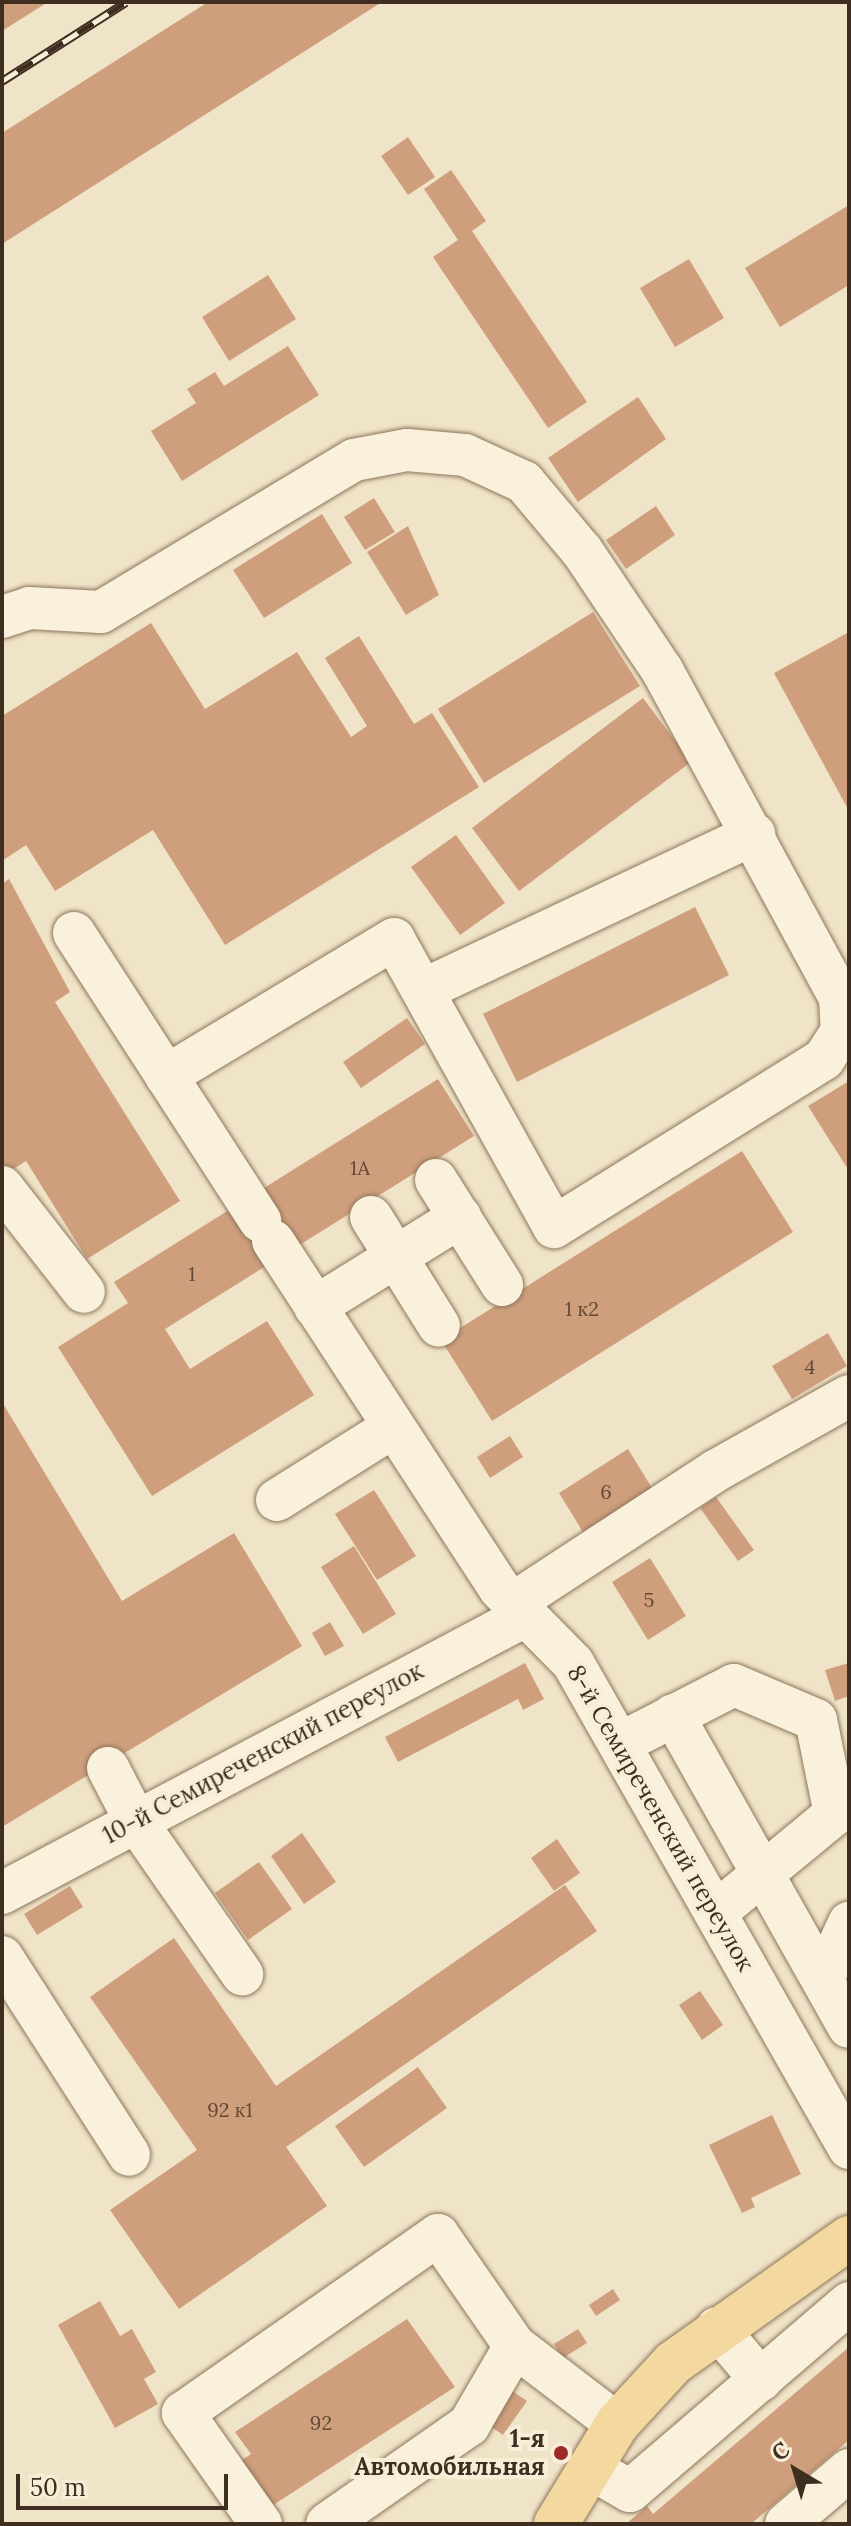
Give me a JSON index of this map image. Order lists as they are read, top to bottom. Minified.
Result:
{"streets":{"street":["10-й Семиреченский переулок","8-й Семиреченский переулок"]},"crossings":[["10-й Семиреченский переулок","8-й Семиреченский переулок"]],"places":["1-я Автомобильная"],"house_numbers":["1А","1","1 к2","4","6","5","92 к1","92"],"scale_bar":"50 m","north":"top left"}
